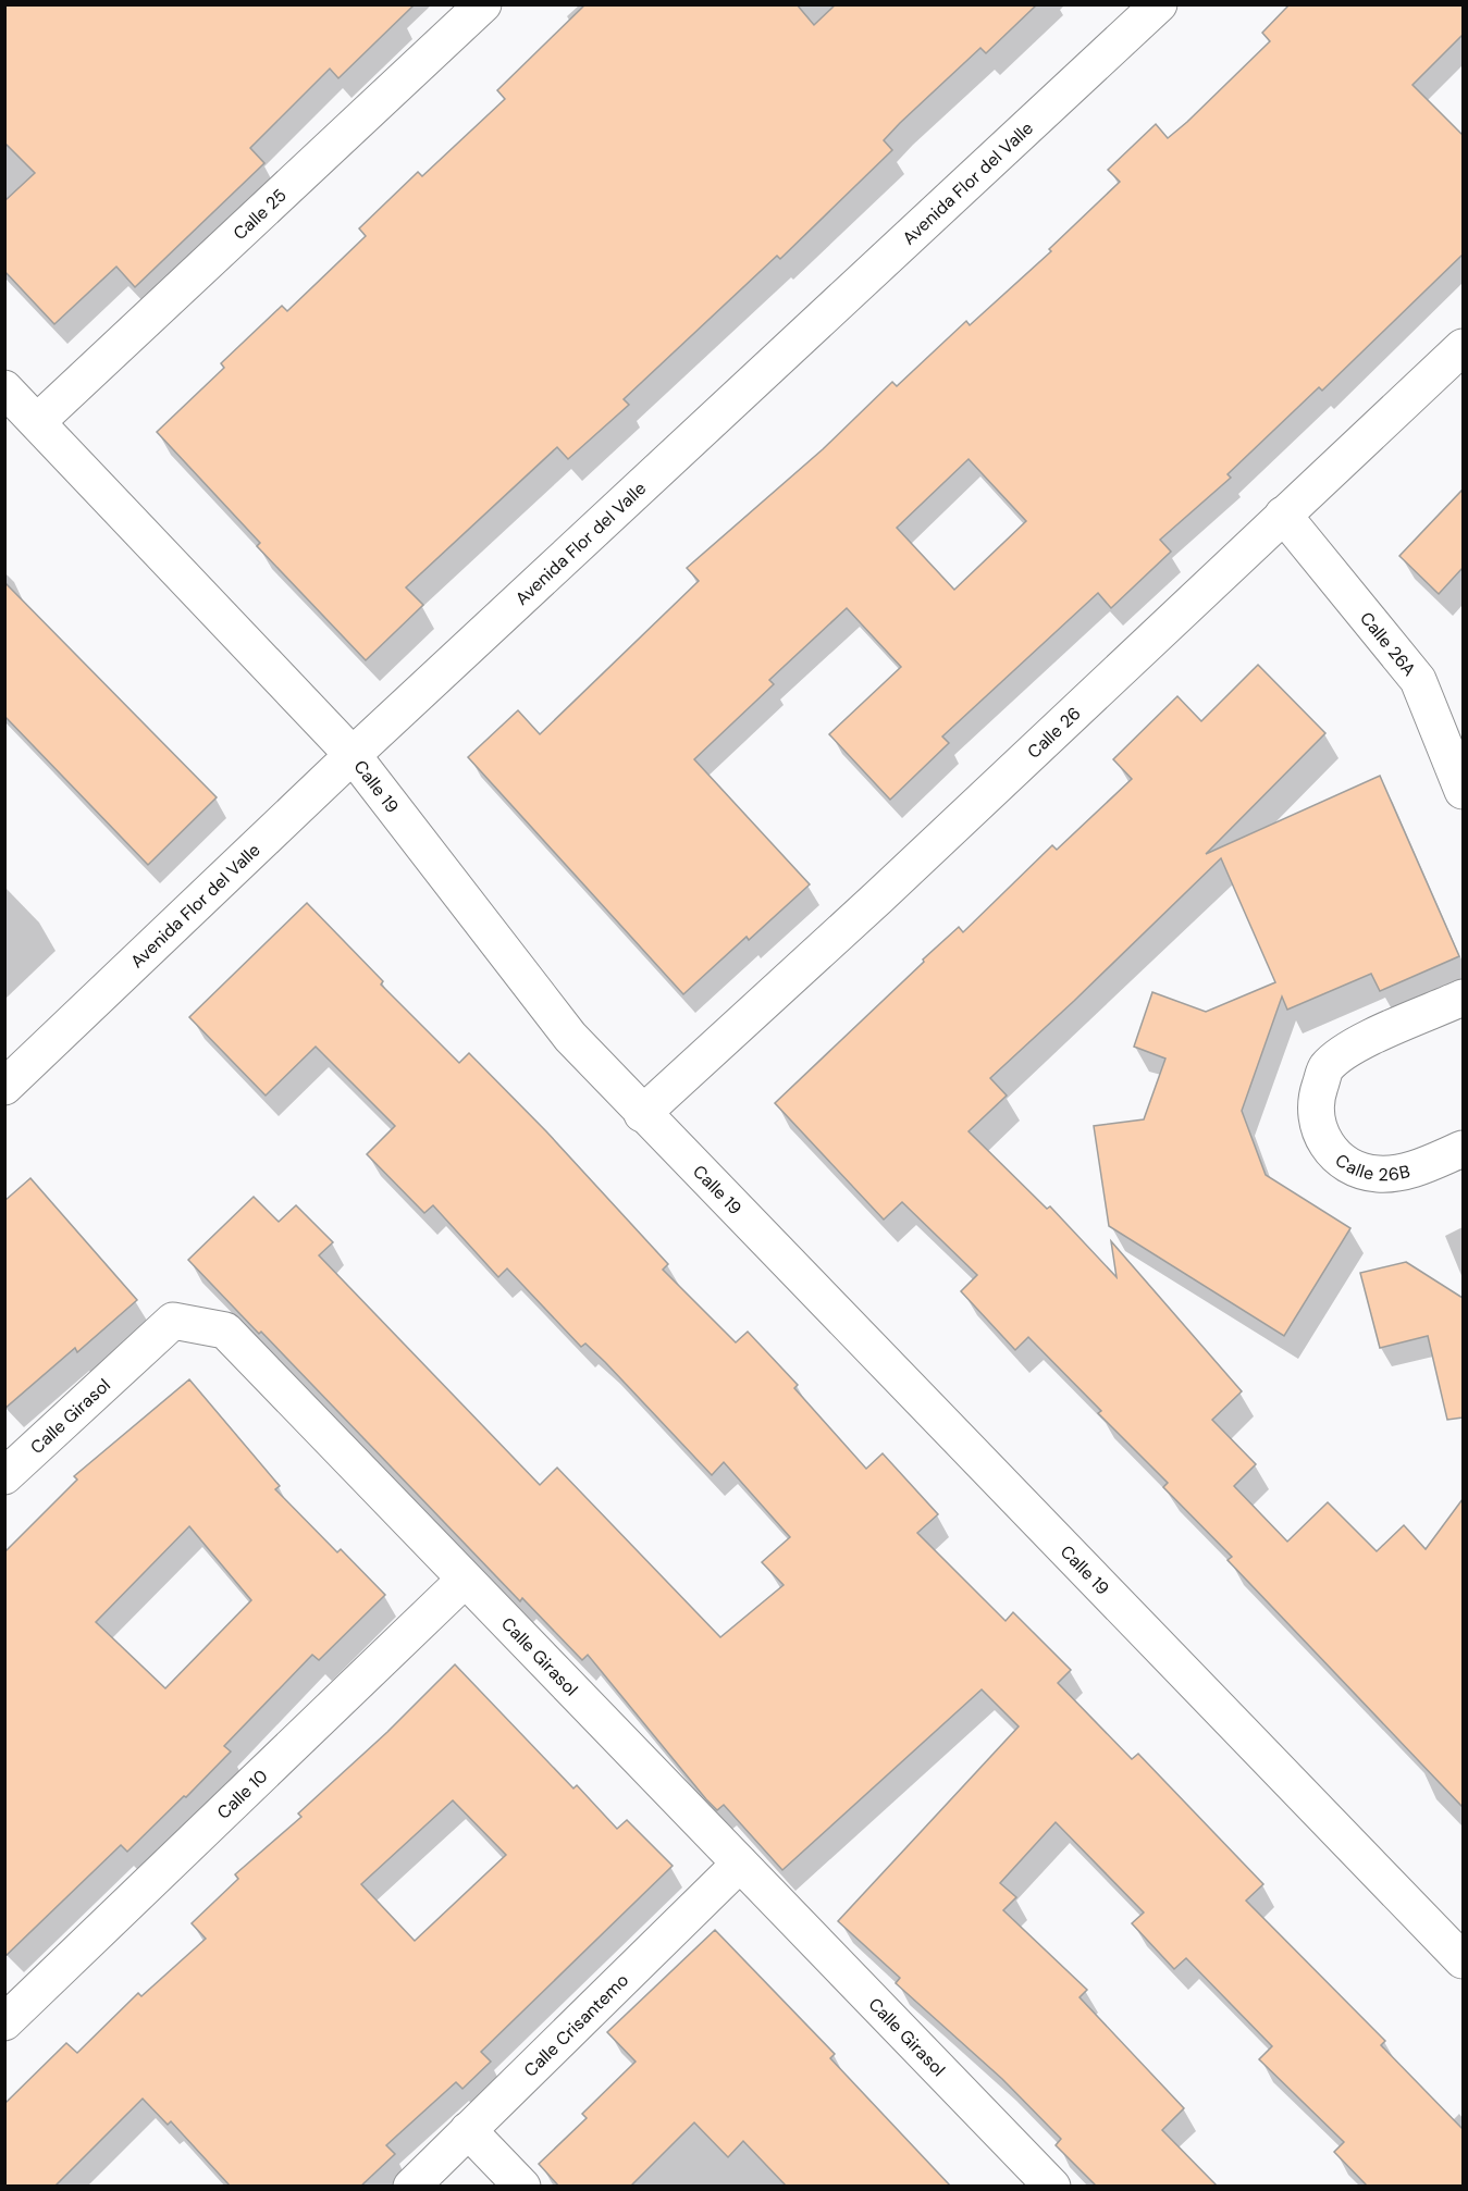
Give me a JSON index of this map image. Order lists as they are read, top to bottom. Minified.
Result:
{"streets":{"street":["Avenida Flor del Valle","Calle 25","Calle 26A","Calle 26","Calle 19","Calle 26B","Calle Girasol","Calle 10","Calle Crisantemo"]},"crossings":[["Avenida Flor del Valle","Calle 19"],["Calle 25","Calle 19"],["Calle 26A","Calle 26"],["Calle 26","Calle 19"],["Calle Girasol","Calle 10"],["Calle Girasol","Calle Crisantemo"]]}
